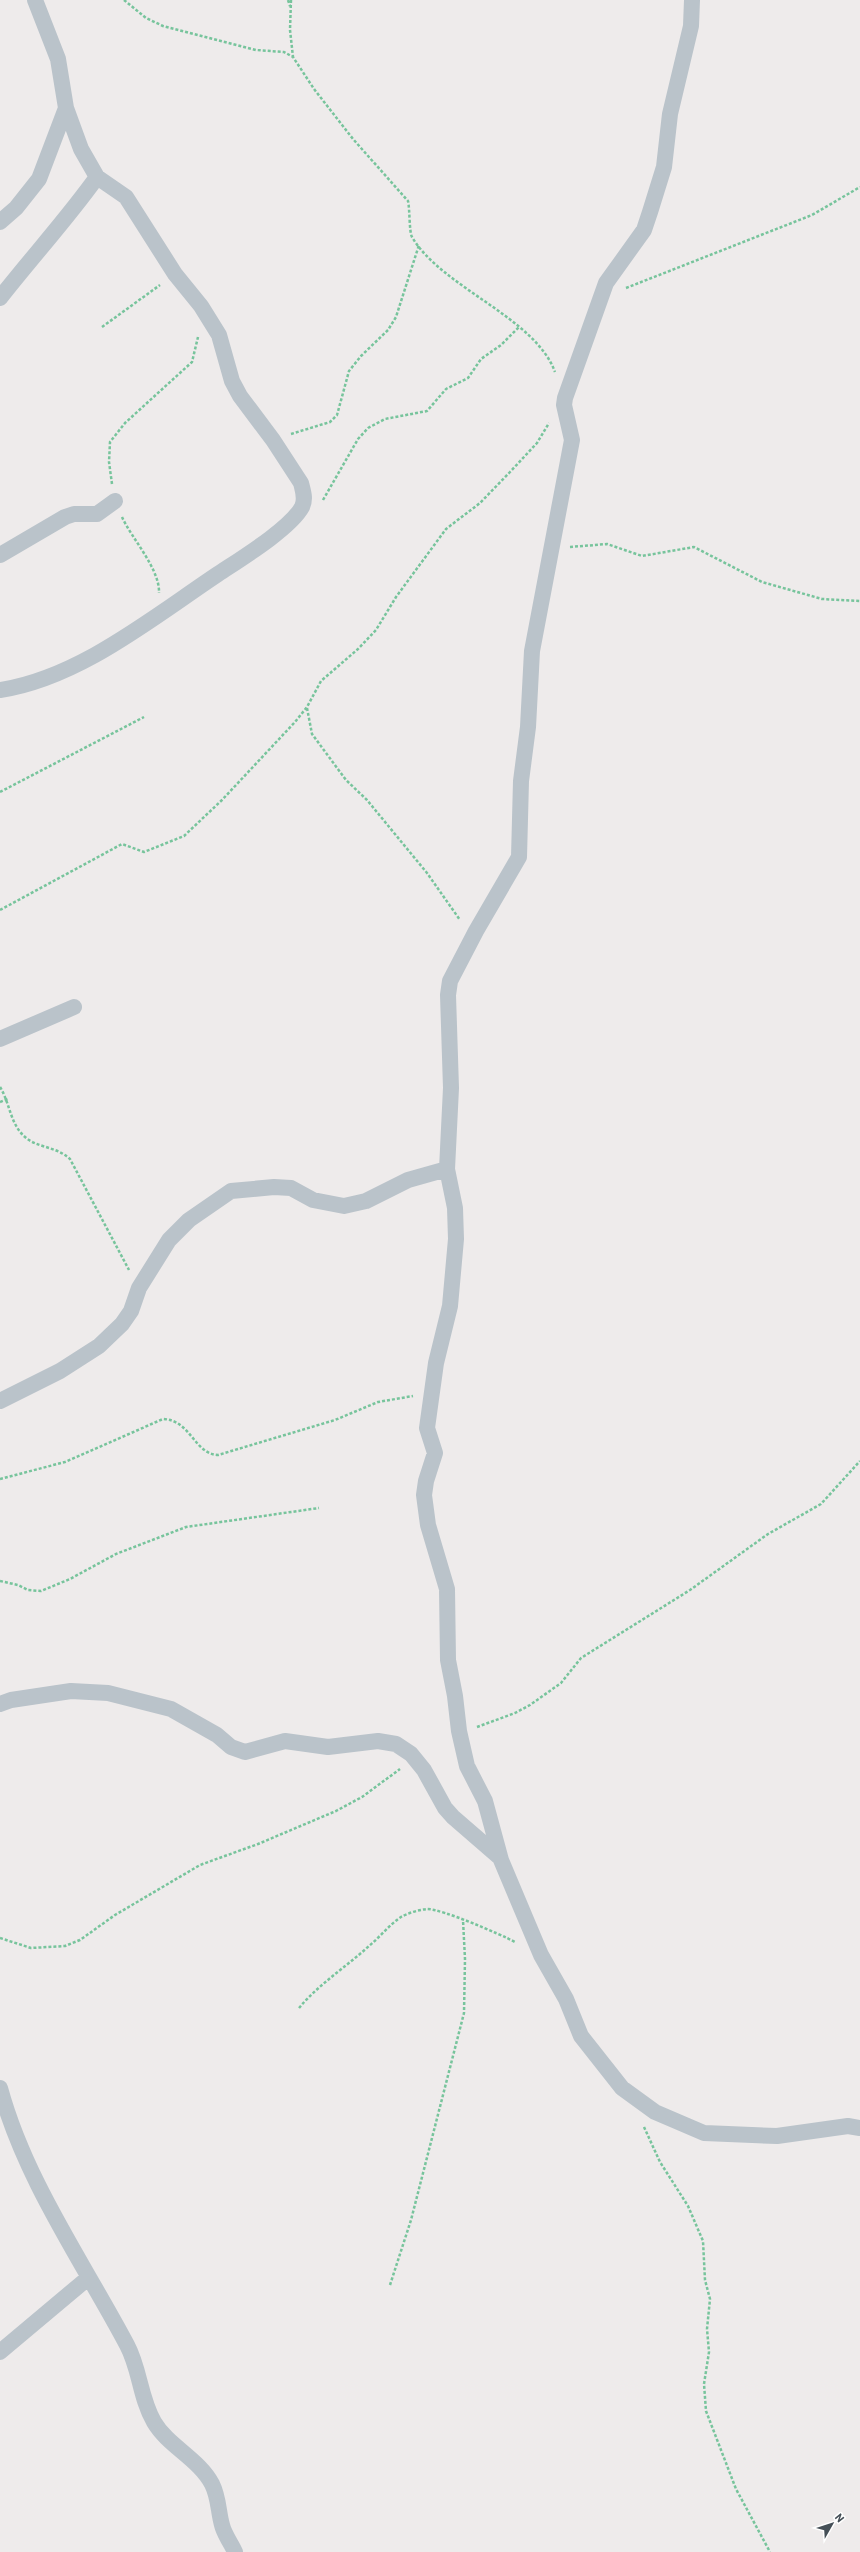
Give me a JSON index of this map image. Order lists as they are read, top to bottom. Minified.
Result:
{"north":"top right"}
